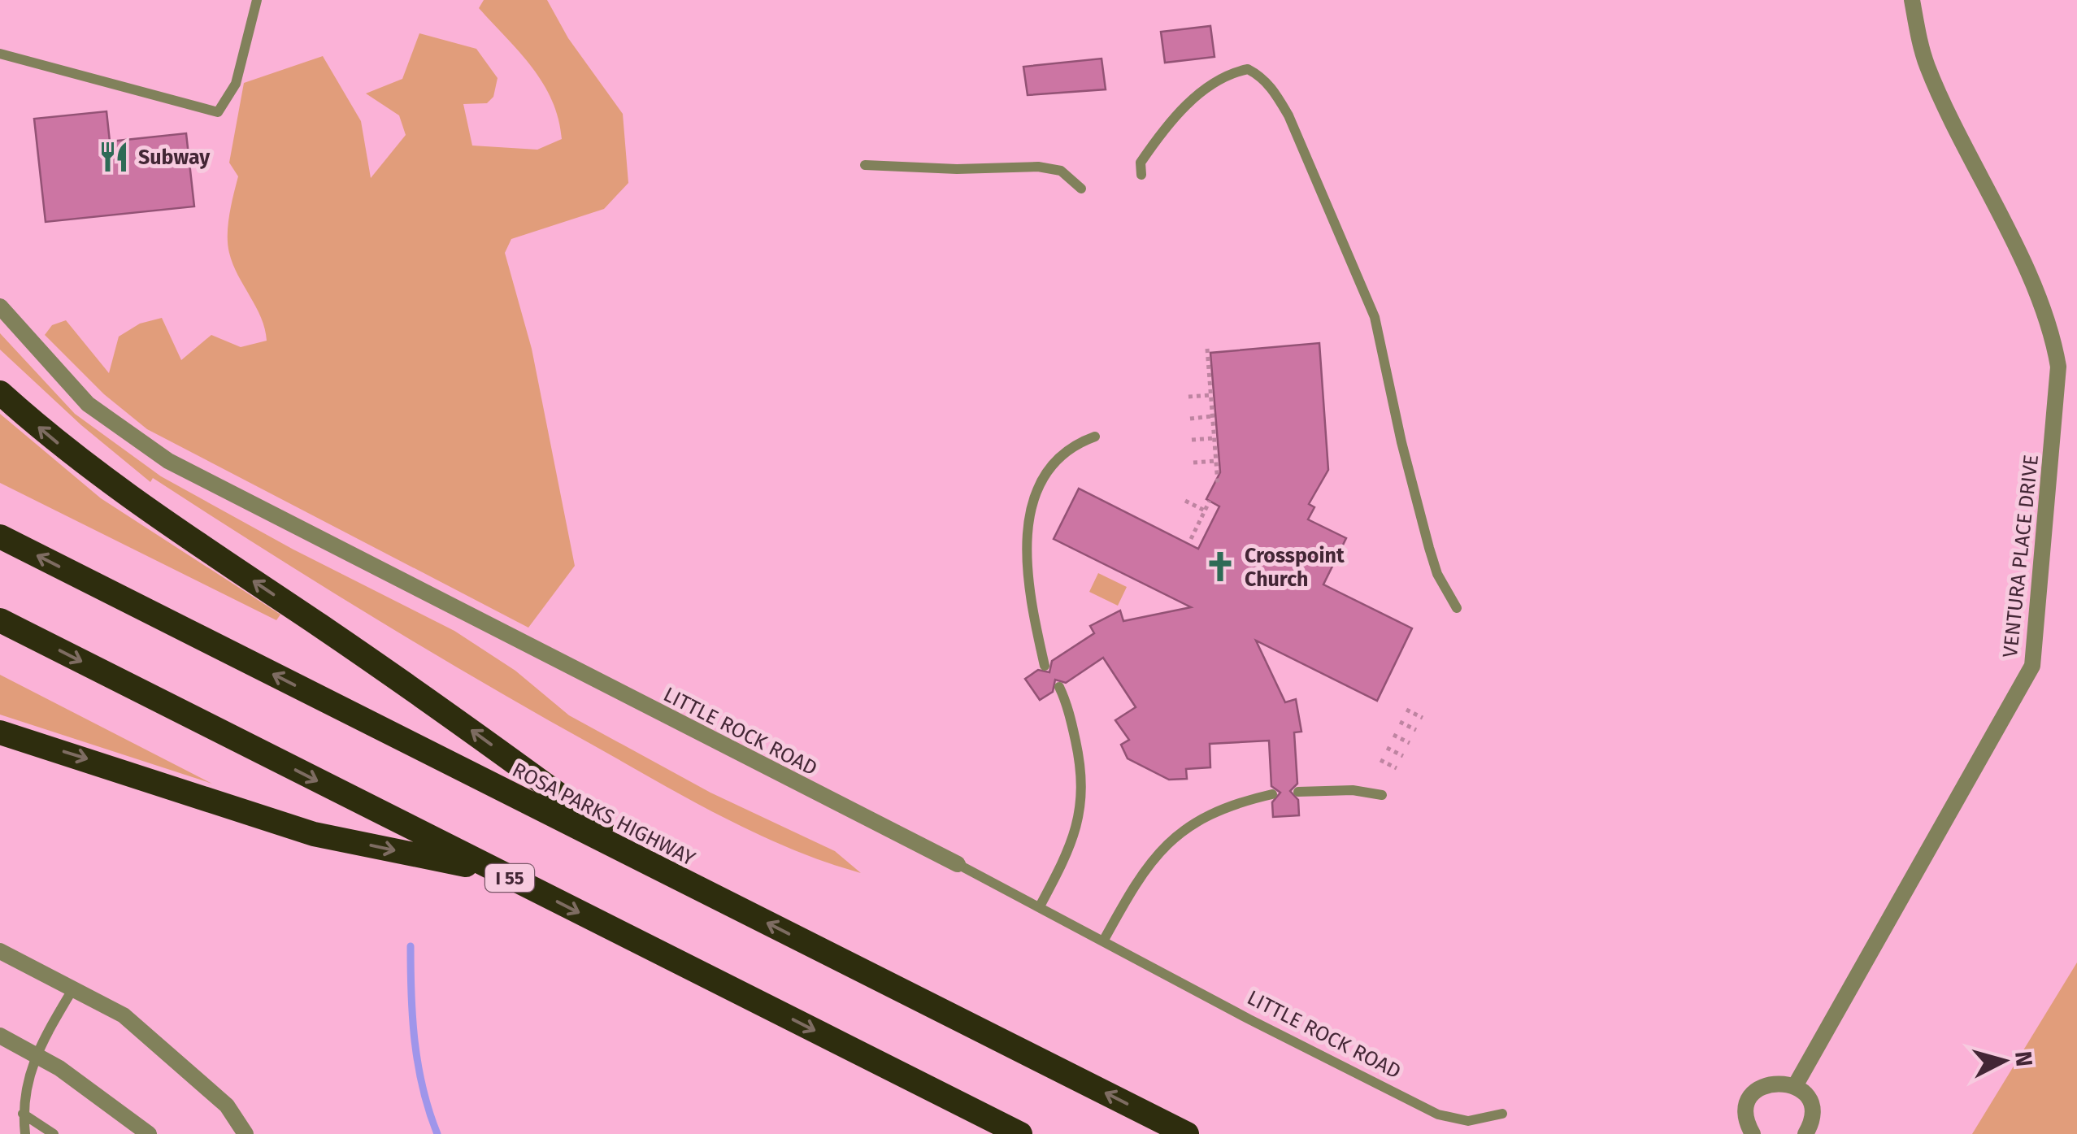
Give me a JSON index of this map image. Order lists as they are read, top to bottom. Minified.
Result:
{"streets":{"highway":["ROSA PARKS HIGHWAY","I 55"],"street":["VENTURA PLACE DRIVE","LITTLE ROCK ROAD"]},"places":{"restaurant":["Subway"],"church":["Crosspoint Church"]},"north":"right"}
